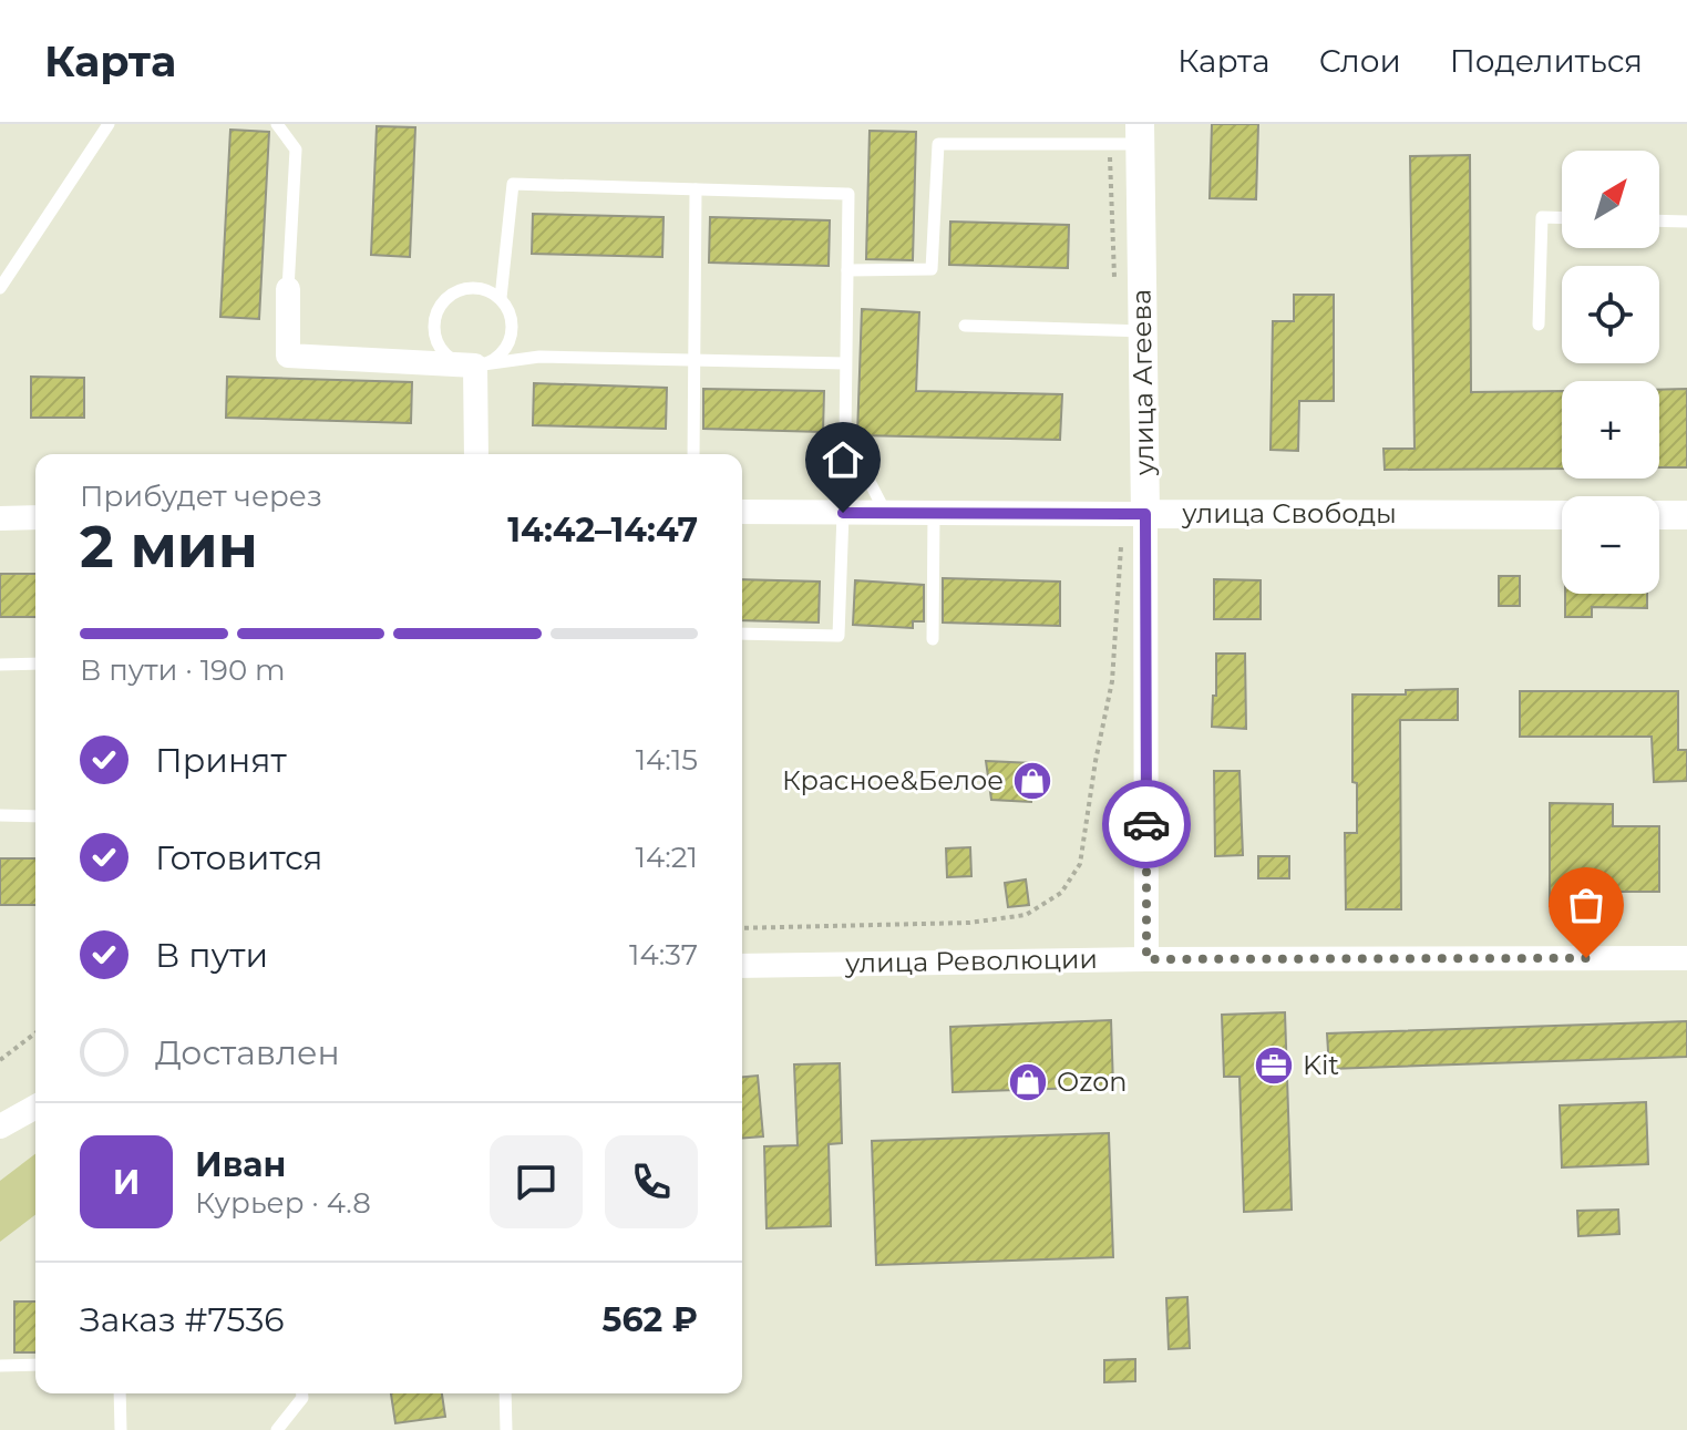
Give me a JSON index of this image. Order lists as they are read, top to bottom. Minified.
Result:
{"streets":{"street":["улица Агеева","улица Свободы","улица Революции"]},"crossings":[["улица Агеева","улица Свободы"],["улица Агеева","улица Революции"]],"places":{"shop":["Красное&Белое","Ozon"],"office":["Kit"]},"north":"top right","page":{"header":"Карта","nav":["Карта","Слои","Поделиться"],"map_buttons":["+","−"],"heading":["2 мин","Прибудет через","14:42–14:47"],"panel":["Иван","Курьер · 4.8","Заказ #7536","562 ₽"],"bar":"В пути · 190 m","list":[["Принят","14:15"],["Готовится","14:21"],["В пути","14:37"],"Доставлен"],"round":"И"}}
